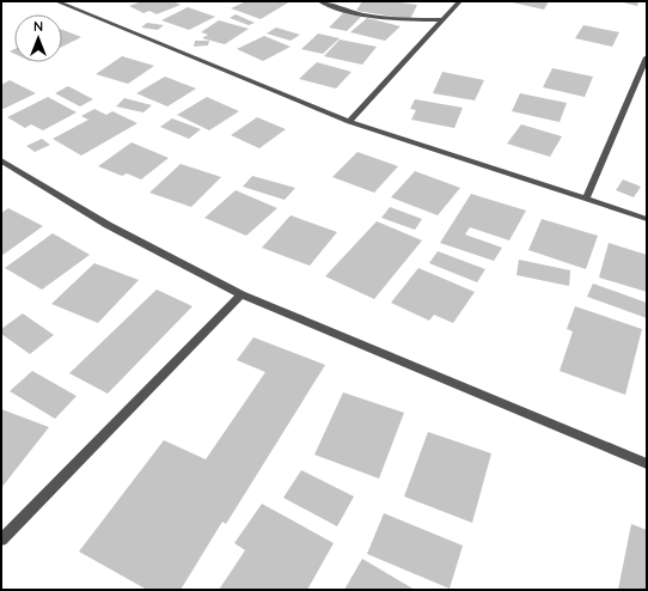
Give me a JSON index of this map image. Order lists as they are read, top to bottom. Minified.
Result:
{"north":"top"}
